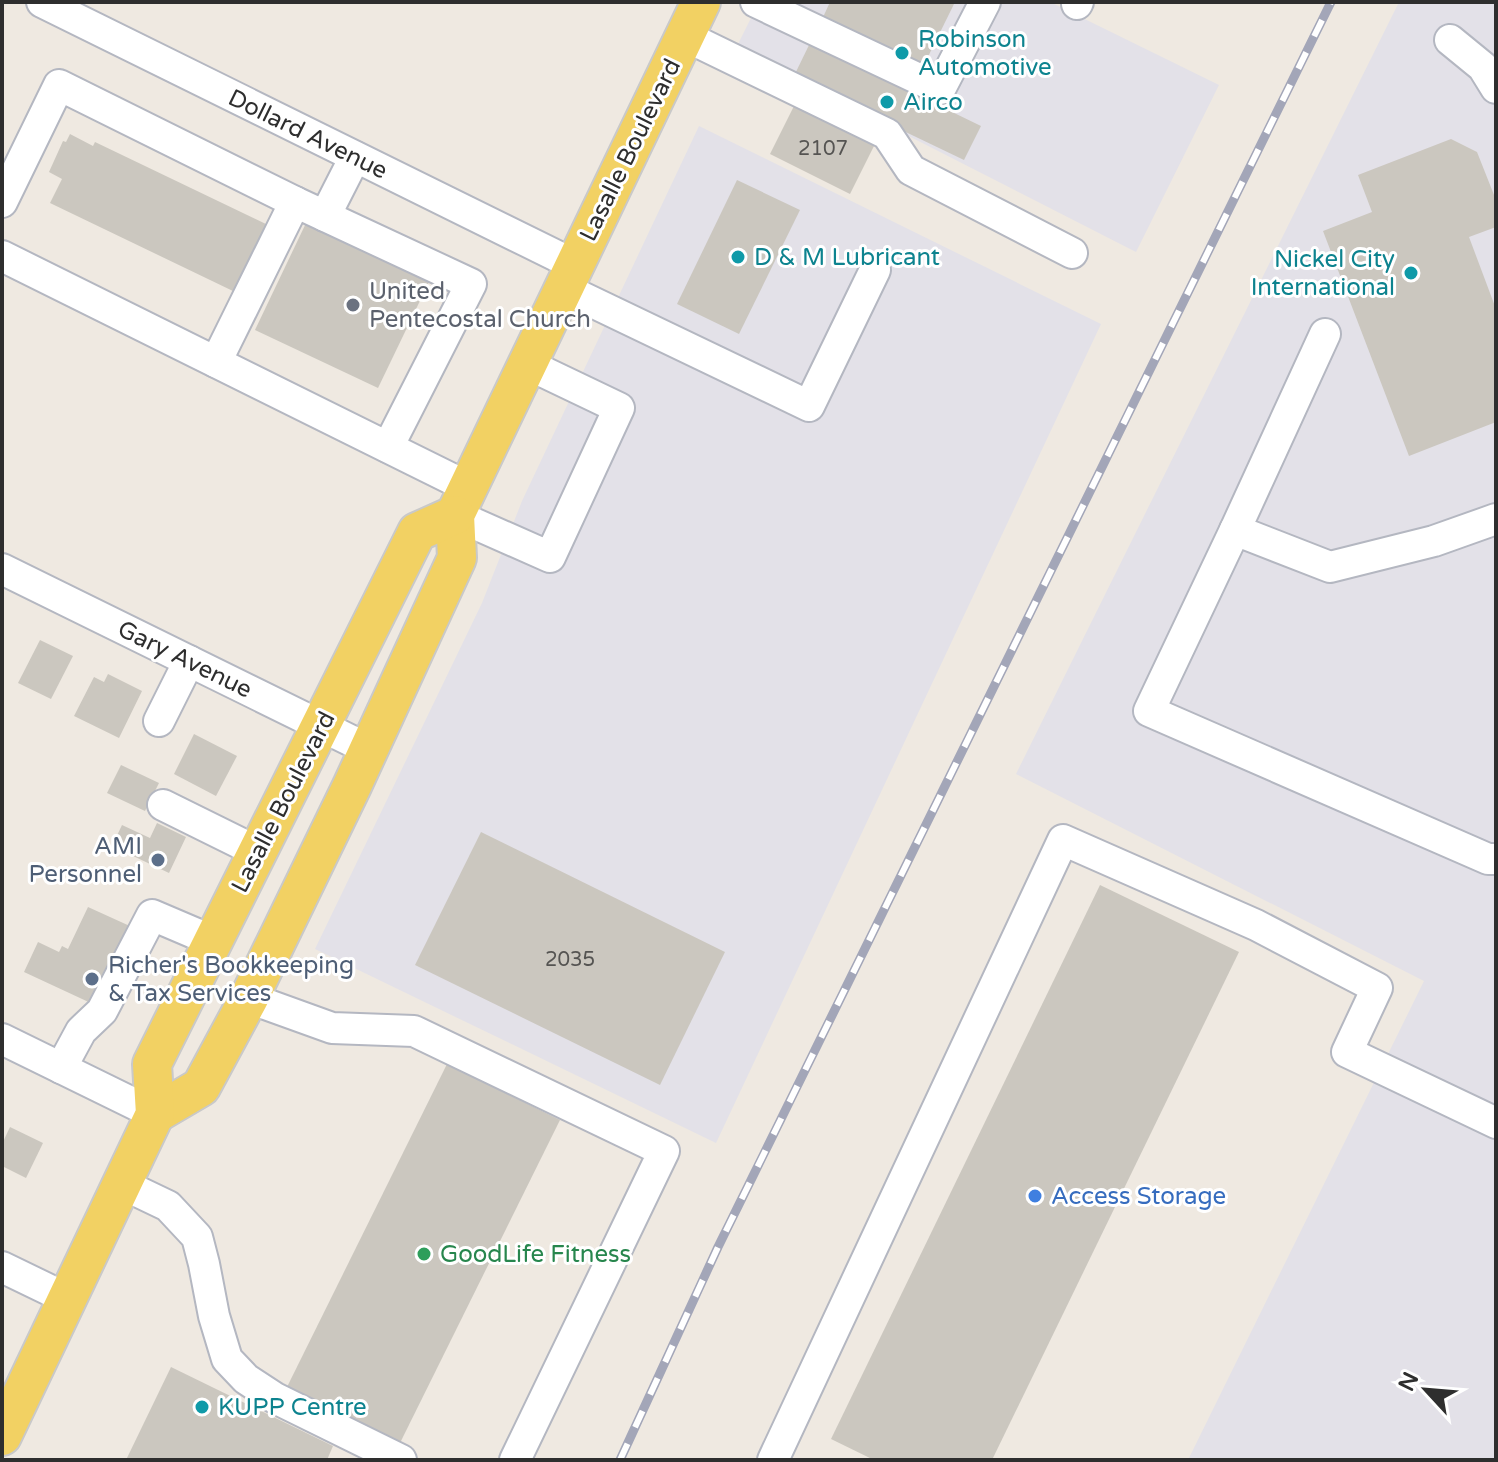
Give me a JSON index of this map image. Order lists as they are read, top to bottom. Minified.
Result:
{"streets":{"main road":["Lasalle Boulevard"],"street":["Dollard Avenue","Gary Avenue"]},"crossings":[["Dollard Avenue","Lasalle Boulevard"],["Lasalle Boulevard","Gary Avenue"]],"places":["Robinson Automotive","Airco","D & M Lubricant","Nickel City International","United Pentecostal Church","AMI Personnel","Richer's Bookkeeping & Tax Services","Access Storage","GoodLife Fitness","KUPP Centre"],"house_numbers":["2107","2035"],"north":"top left"}
